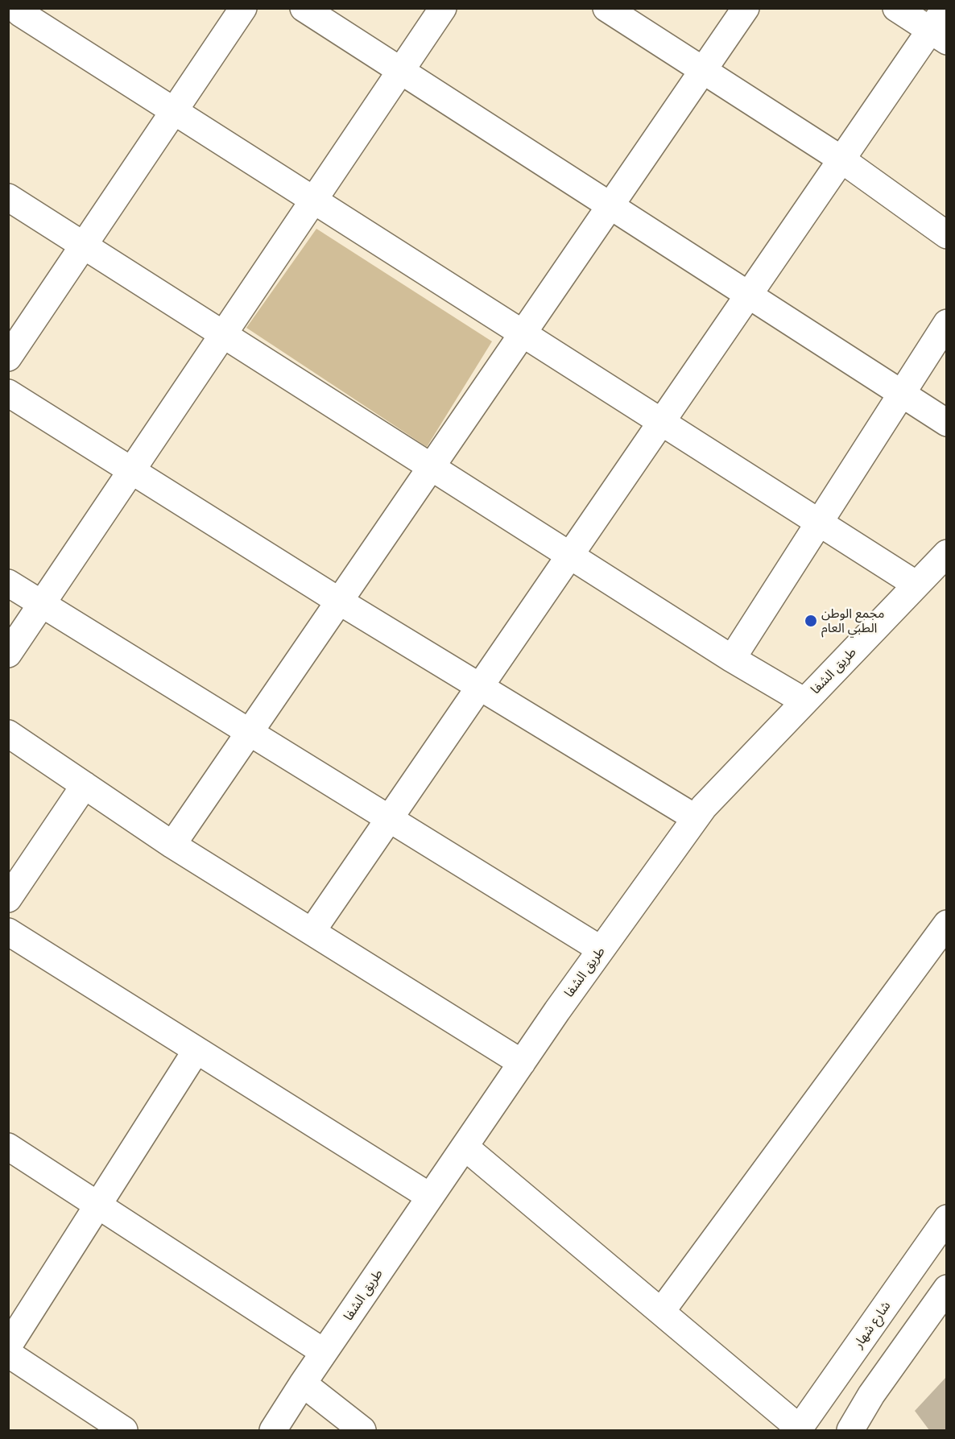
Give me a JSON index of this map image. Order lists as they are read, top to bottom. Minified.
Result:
{"streets":{"street":["طريق الشفا","شارع شهار"]},"places":["مجمع الوطن الطبي العام"]}
